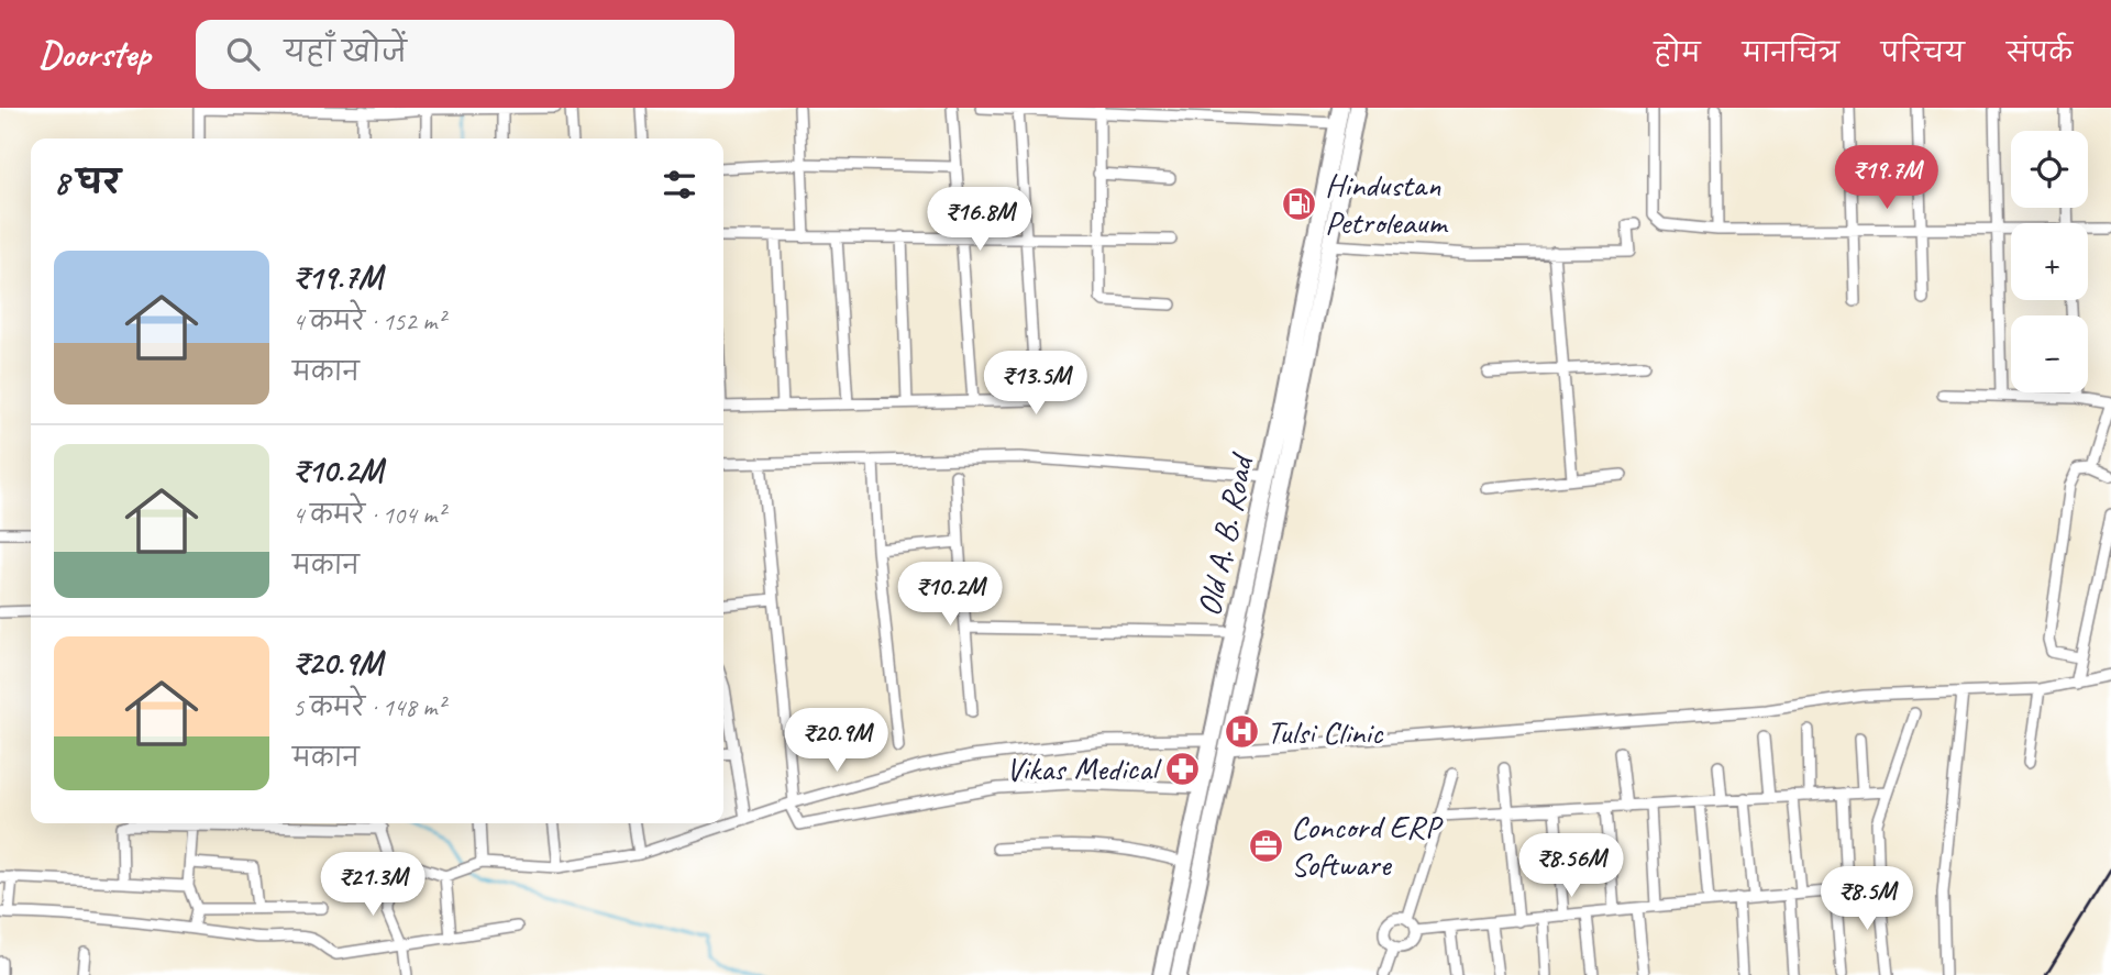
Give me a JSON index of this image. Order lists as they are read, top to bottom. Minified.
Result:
{"streets":{"main road":["Old A. B. Road"]},"places":{"fuel station":["Hindustan Petroleaum"],"hospital":["Tulsi Clinic"],"pharmacy":["Vikas Medical"],"office":["Concord ERP Software"]},"page":{"header":"Doorstep","search":"यहाँ खोजें","nav":["होम","मानचित्र","परिचय","संपर्क"],"map_buttons":["+","−"],"heading":"8 घर","price":["₹19.7M","₹16.8M","₹13.5M","₹10.2M","₹20.9M","₹8.56M","₹21.3M","₹8.5M"],"list":[{"name":"₹19.7M","note":"4 कमरे · 152 m² · मकान"},{"name":"₹10.2M","note":"4 कमरे · 104 m² · मकान"},{"name":"₹20.9M","note":"5 कमरे · 148 m² · मकान"}]}}
